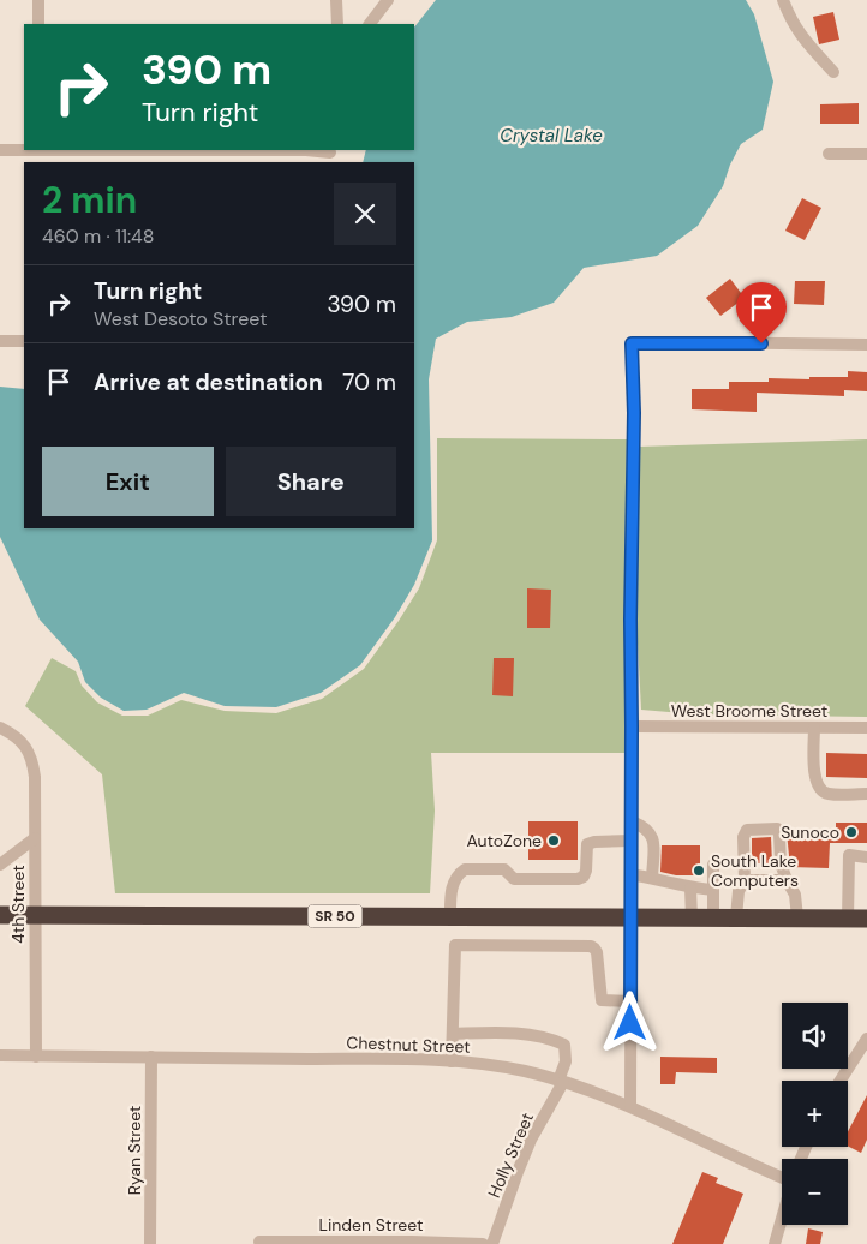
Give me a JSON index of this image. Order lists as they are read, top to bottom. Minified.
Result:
{"streets":{"highway":["SR 50"],"street":["West Broome Street","4th Street","Chestnut Street","Ryan Street","Holly Street","Linden Street"]},"crossings":[["4th Street","SR 50"],["4th Street","Chestnut Street"],["Chestnut Street","Ryan Street"],["Chestnut Street","Holly Street"]],"water":["Crystal Lake"],"places":["Sunoco","AutoZone","South Lake Computers"],"page":{"turn":["390 m","Turn right"],"heading":["2 min","460 m · 11:48"],"list":[{"name":"Turn right","note":"West Desoto Street","value":"390 m"},{"name":"Arrive at destination","value":"70 m"}],"buttons":["Exit","Share"],"map_buttons":["+","−"]}}
